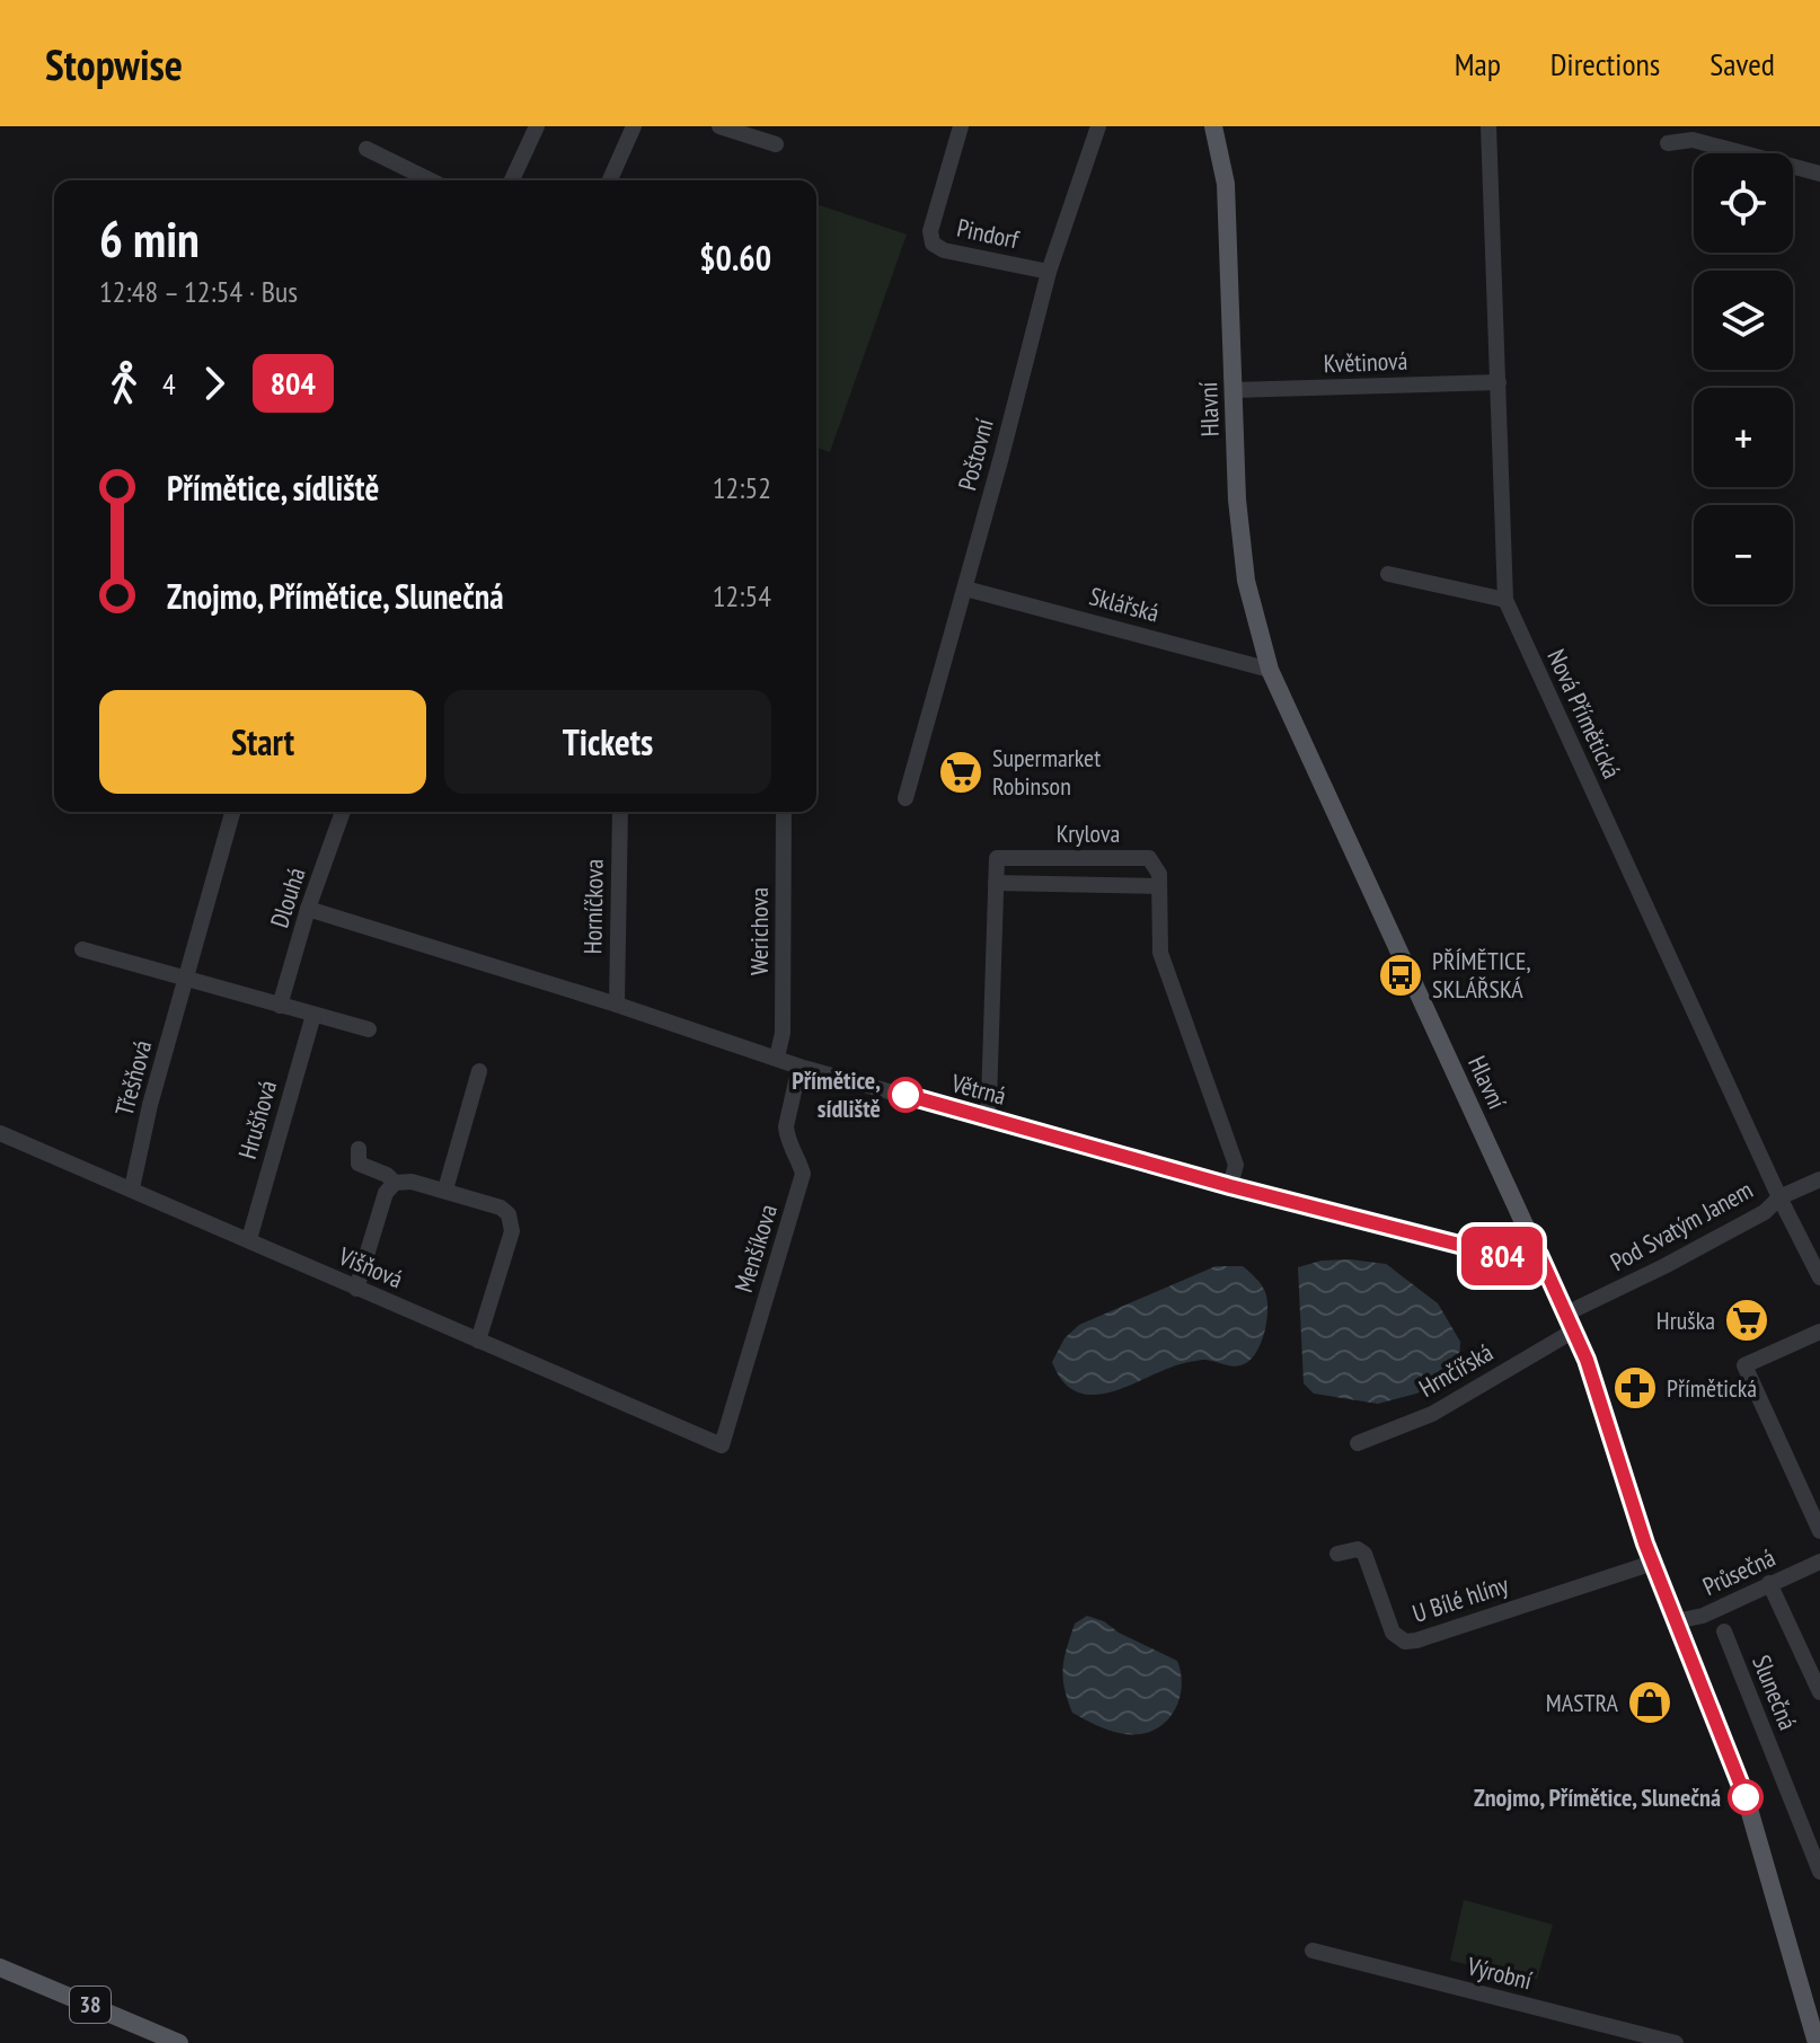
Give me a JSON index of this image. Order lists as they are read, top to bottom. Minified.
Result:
{"streets":{"main road":["Hlavní","38"],"street":["Pindorf","Květinová","Poštovní","Sklářská","Nová Přímětická","Krylova","Dlouhá","Horníčkova","Werichova","Třešňová","Větrná","Hrušňová","Pod Svatým Janem","Menšíkova","Višňová","Hrnčířská","Průsečná","U Bílé hlíny","Slunečná","Výrobní"]},"crossings":[["Pindorf","Poštovní"],["Květinová","Hlavní"],["Květinová","Nová Přímětická"],["Hlavní","Sklářská"],["Hlavní","Větrná"],["Hlavní","Pod Svatým Janem"],["Hlavní","Hrnčířská"],["Hlavní","Průsečná"],["Hlavní","U Bílé hlíny"],["Poštovní","Sklářská"],["Nová Přímětická","Pod Svatým Janem"],["Dlouhá","Větrná"],["Horníčkova","Větrná"],["Werichova","Větrná"],["Třešňová","Višňová"],["Větrná","Menšíkova"],["Hrušňová","Višňová"],["Pod Svatým Janem","Hrnčířská"],["Menšíkova","Višňová"],["Průsečná","Slunečná"]],"places":{"supermarket":["Supermarket Robinson","Hruška"],"bus stop":["PŘÍMĚTICE, SKLÁŘSKÁ"],"other":["Přímětice, sídliště","Znojmo, Přímětice, Slunečná"],"pharmacy":["Přímětická"],"shop":["MASTRA"]},"lines":["bus line 804"],"page":{"header":"Stopwise","nav":["Map","Directions","Saved"],"on_map":"804","map_buttons":["+","−"],"heading":["6 min","12:48 – 12:54 · Bus","$0.60"],"legs":["4","804"],"list":[{"name":"Přímětice, sídliště","value":"12:52"},{"name":"Znojmo, Přímětice, Slunečná","value":"12:54"}],"buttons":["Start","Tickets"]}}
